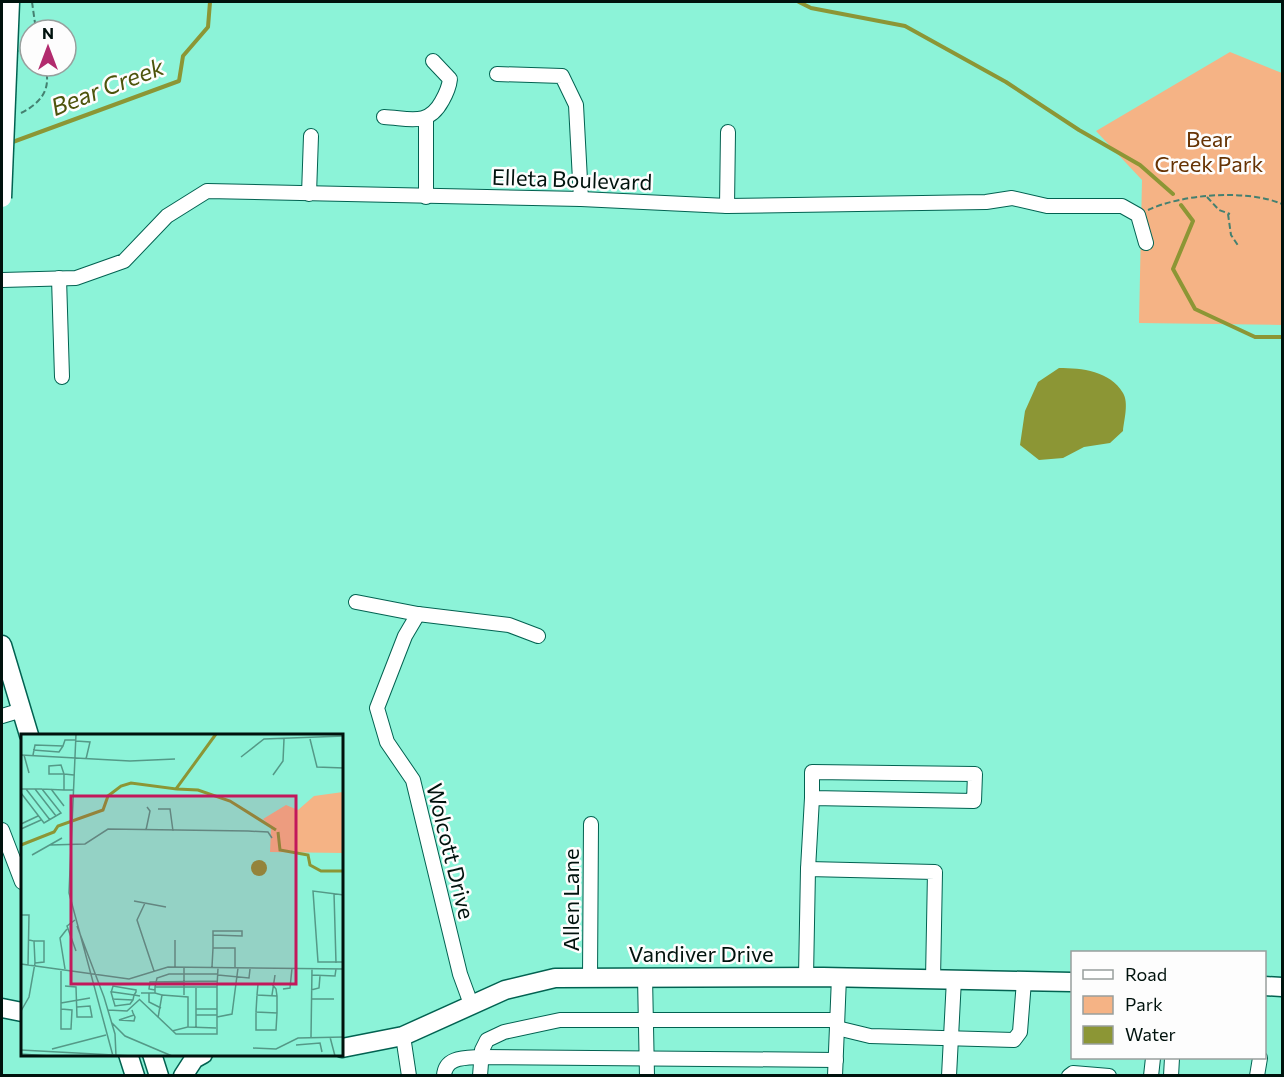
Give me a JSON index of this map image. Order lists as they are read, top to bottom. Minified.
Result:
{"streets":{"main road":["Vandiver Drive"],"street":["Elleta Boulevard","Wolcott Drive","Allen Lane"]},"crossings":[["Wolcott Drive","Vandiver Drive"],["Allen Lane","Vandiver Drive"]],"water":["Bear Creek"],"parks":["Bear Creek Park"],"legend":["Road","Park","Water"],"north":"top"}
